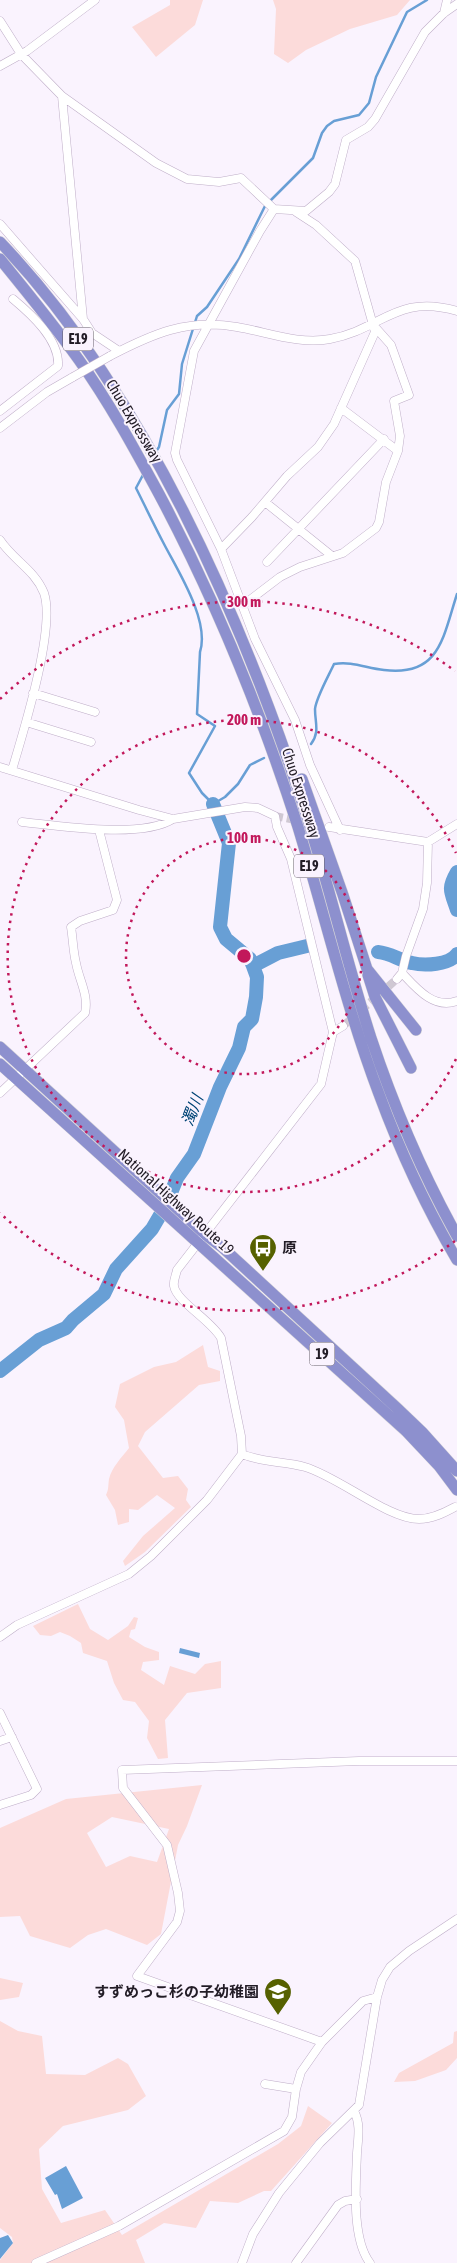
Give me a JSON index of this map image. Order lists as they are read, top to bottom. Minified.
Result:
{"streets":{"highway":["E19","Chuo Expressway","National Highway Route 19","19"]},"water":["濁川"],"places":{"bus stop":["原"],"school or university":["すずめっこ杉の子幼稚園"]},"rings":["300 m","200 m","100 m"]}
